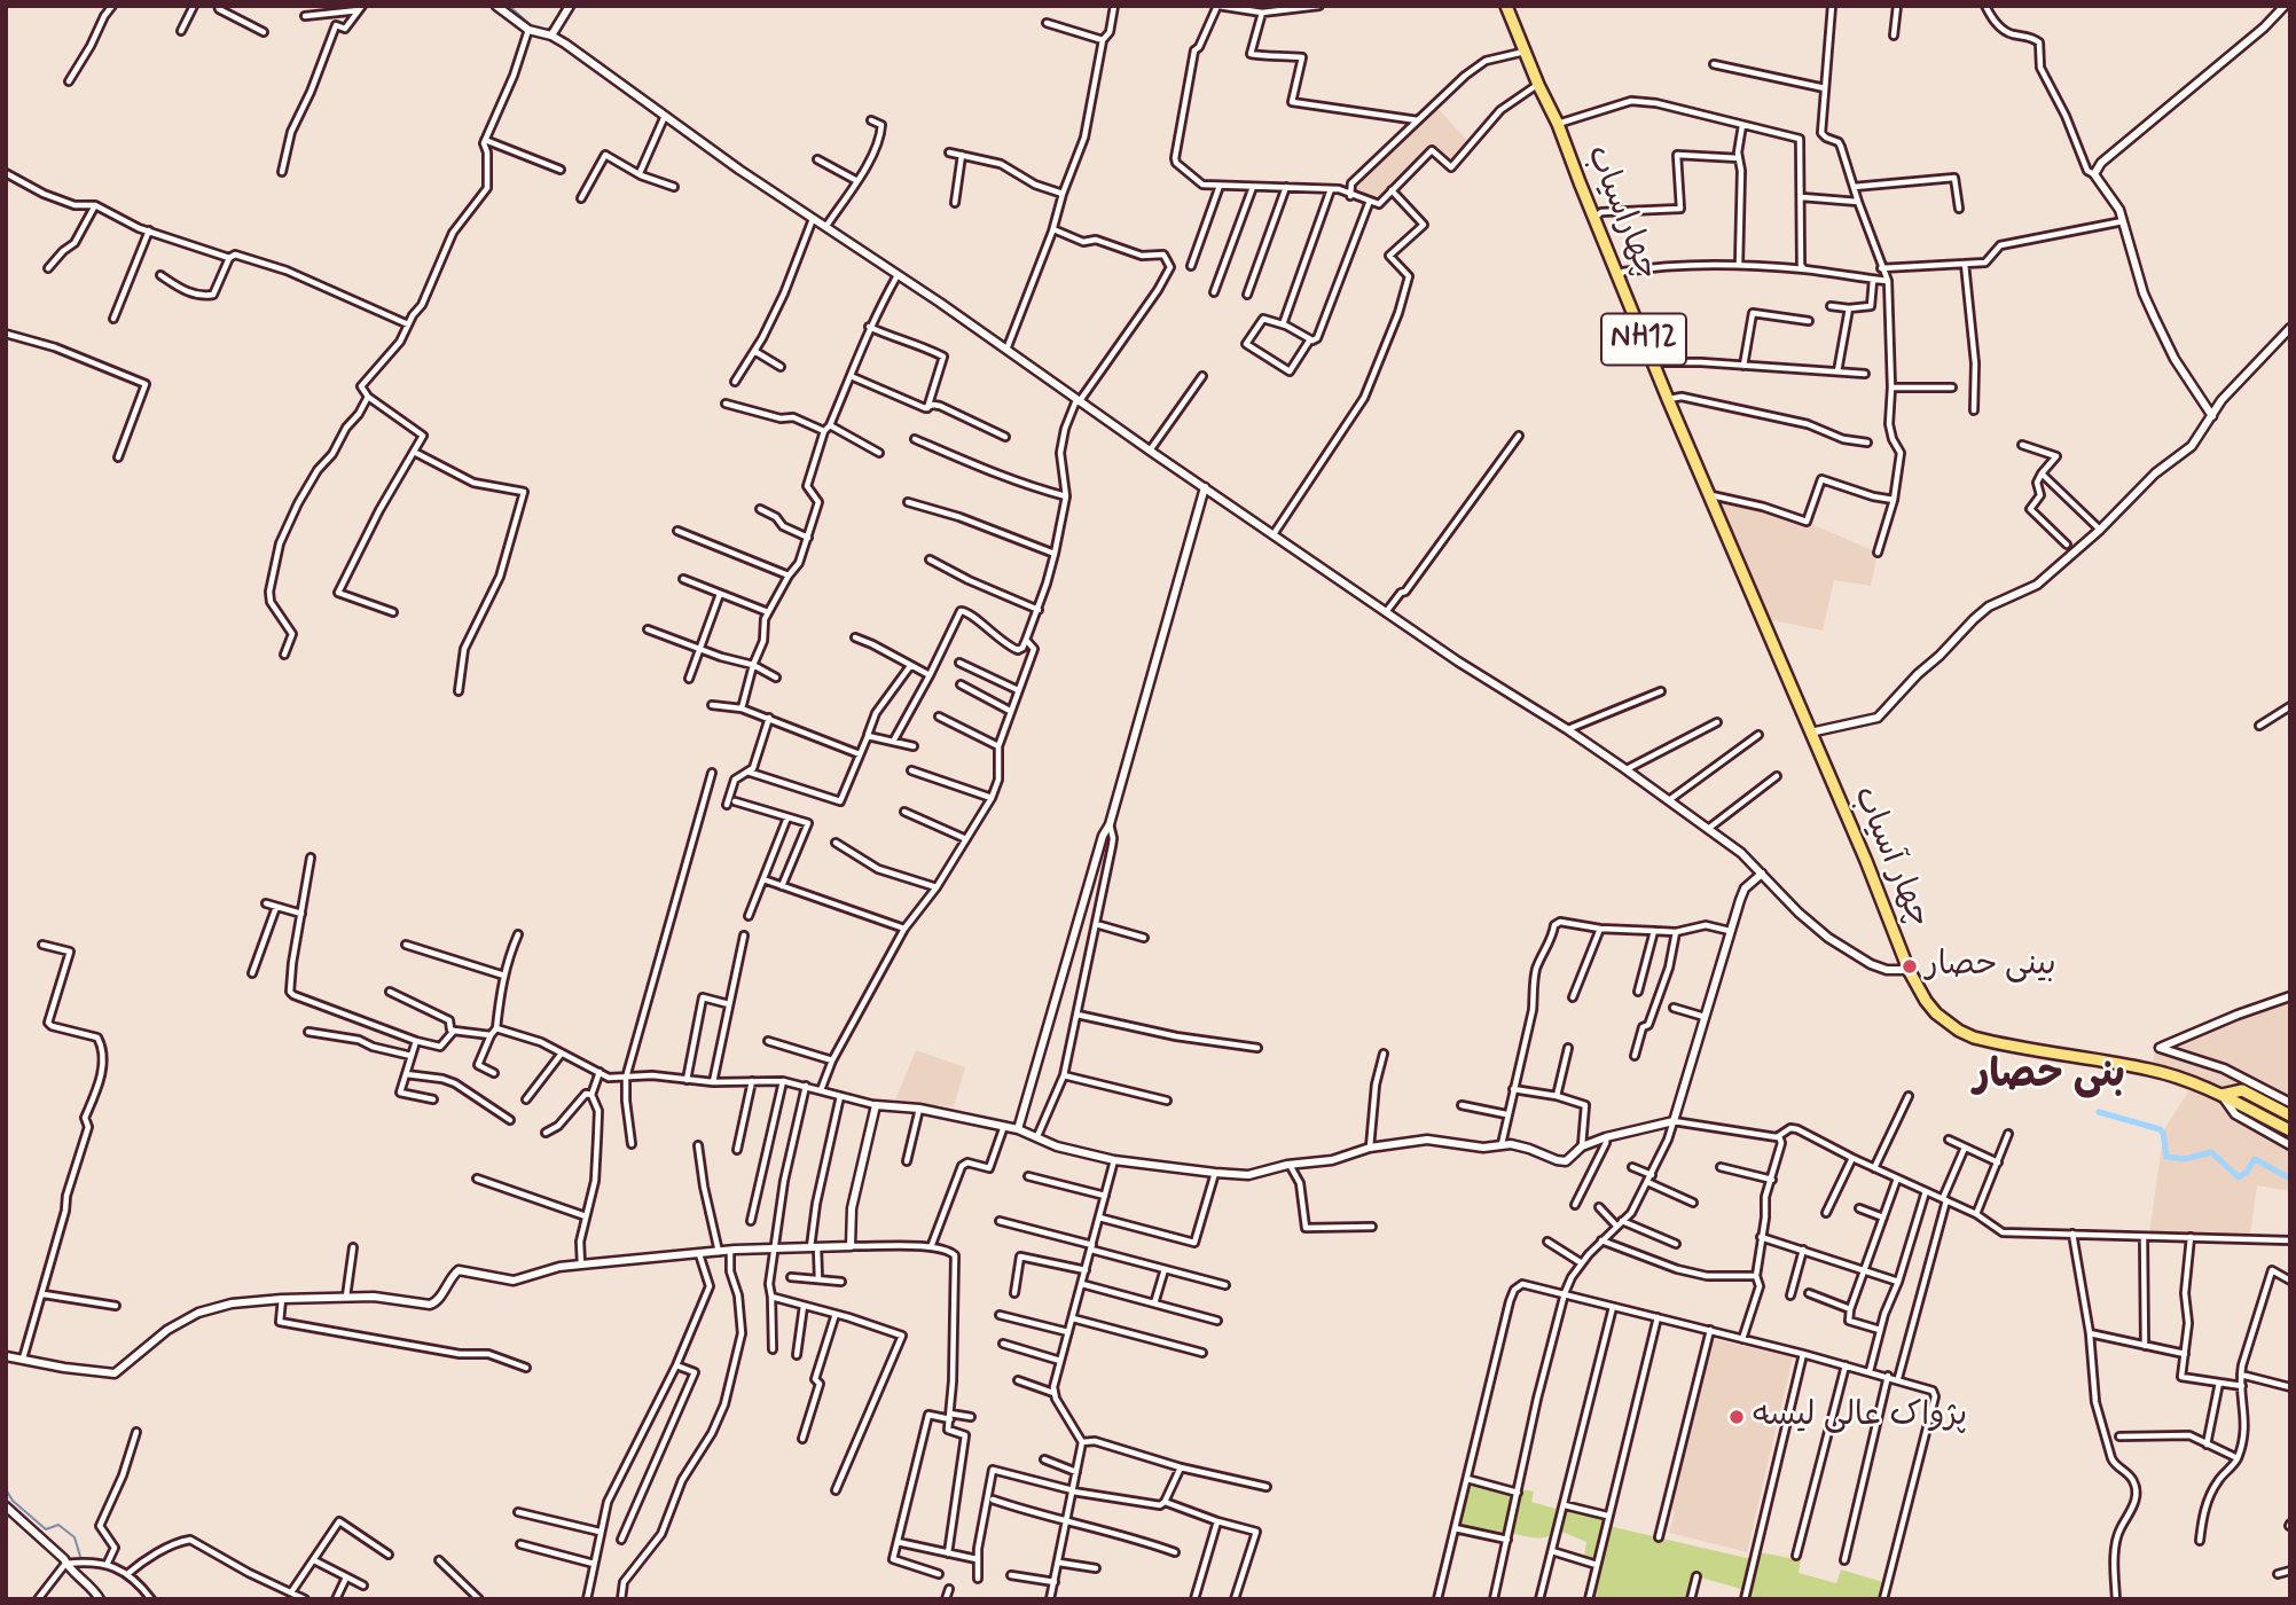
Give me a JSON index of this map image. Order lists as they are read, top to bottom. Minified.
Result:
{"streets":{"highway":["چهاراسیاب","NH12","چهار آسیاب"]},"crossings":[["چهاراسیاب","چهار آسیاب"]],"districts":["بنی حصار"],"places":["بینی حصار","پژواک عالی لیسه"]}
